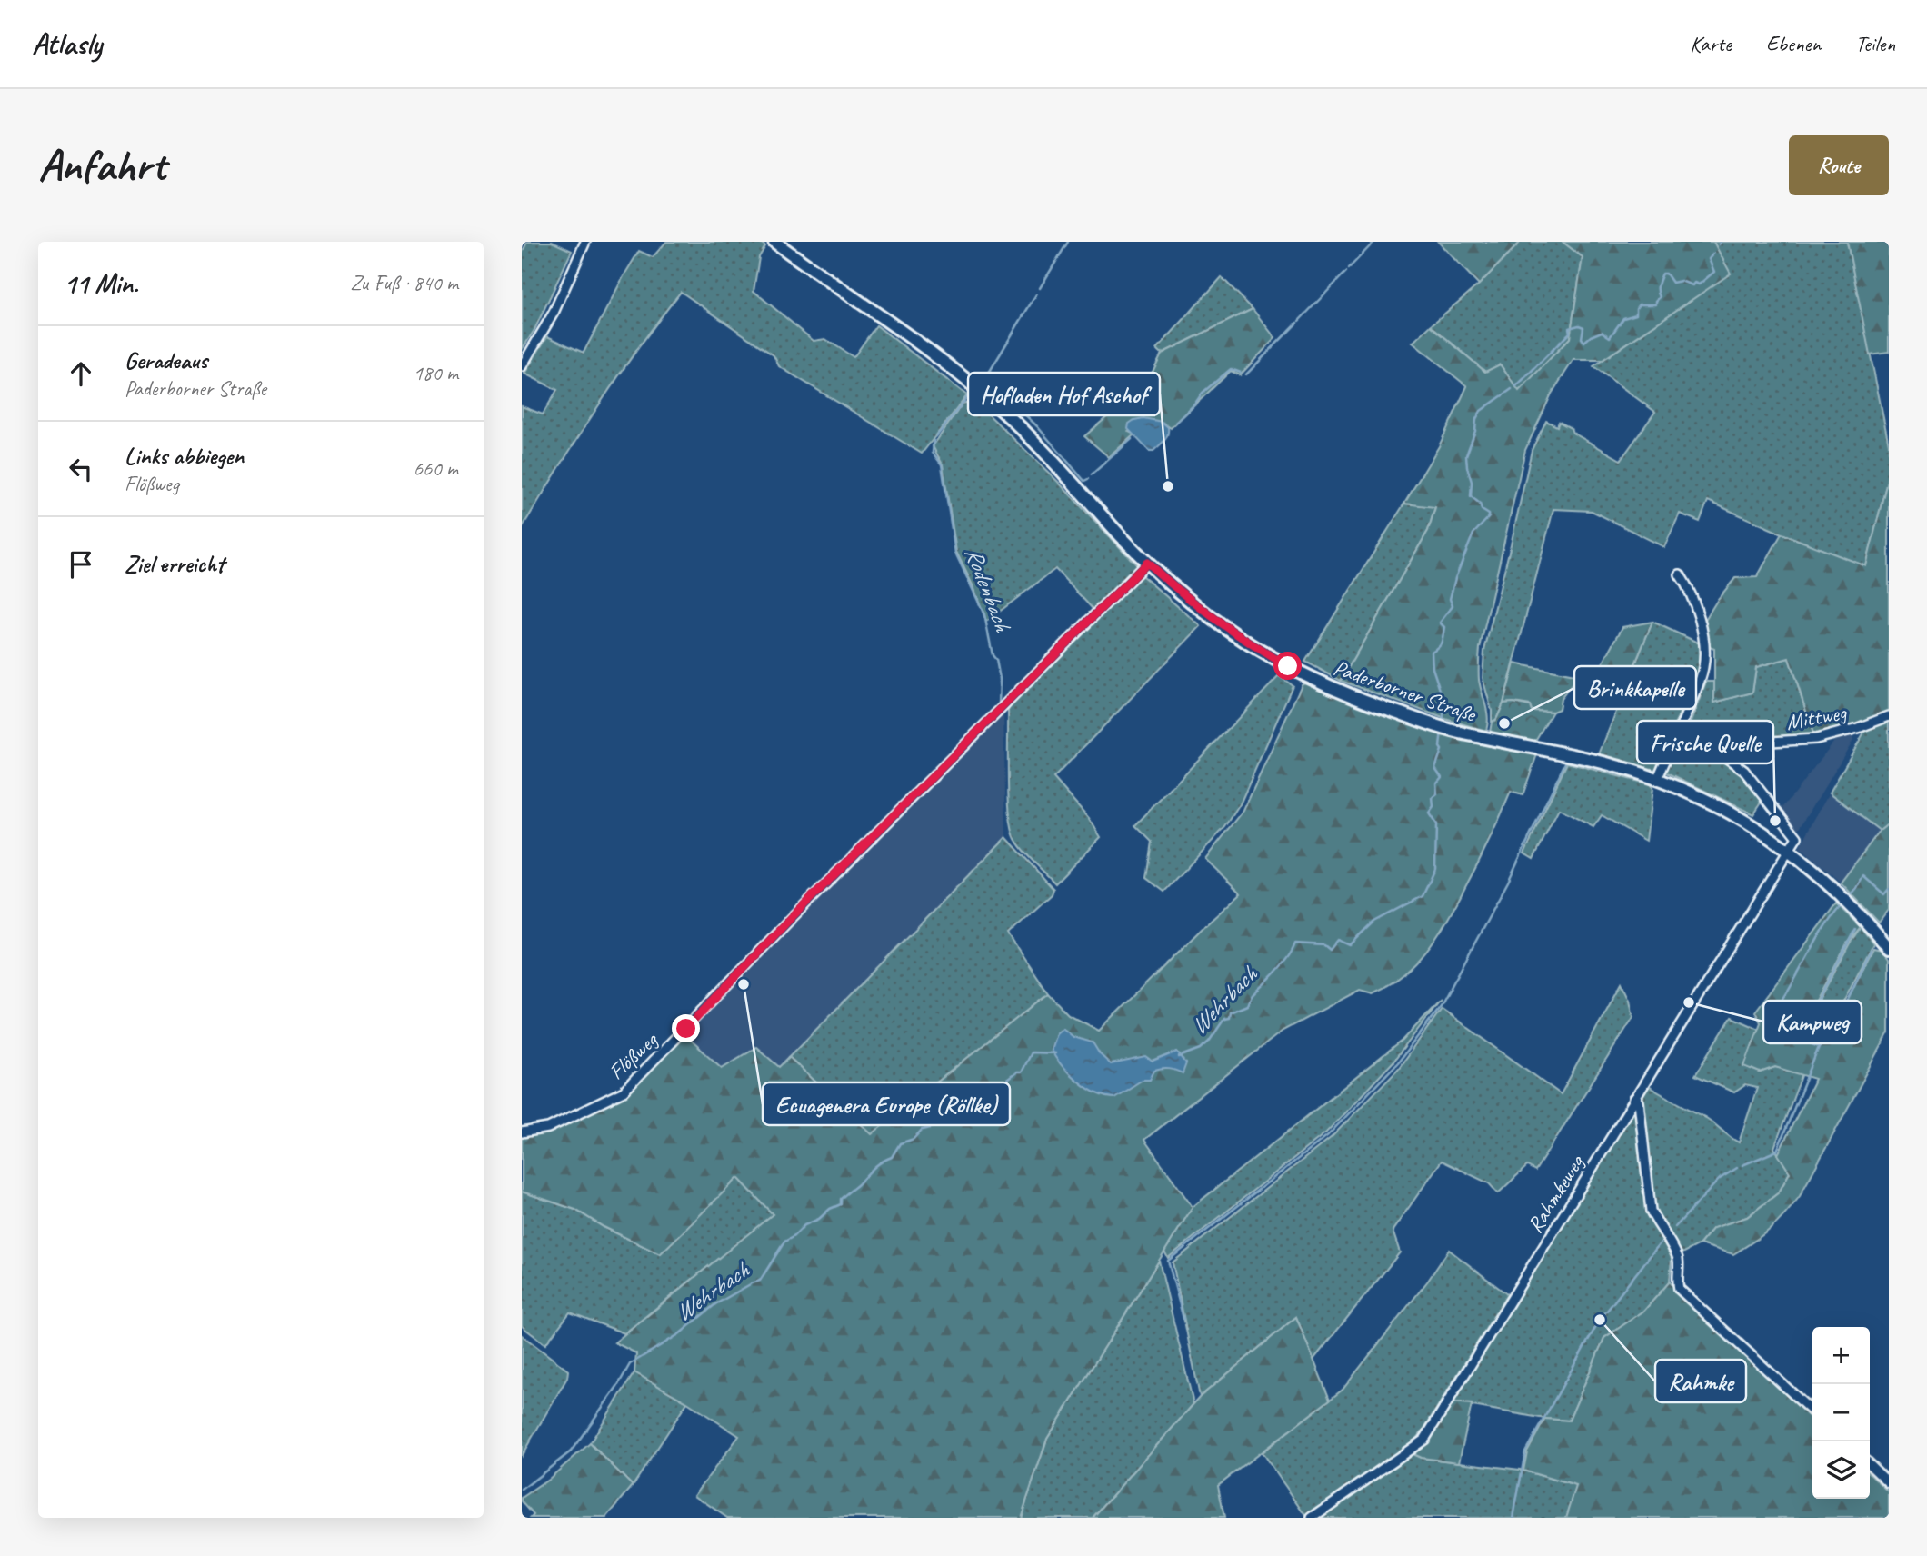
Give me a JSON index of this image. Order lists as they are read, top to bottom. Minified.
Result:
{"streets":{"main road":["Paderborner Straße"],"street":["Mittweg","Flößweg","Rahmkeweg"]},"crossings":[["Paderborner Straße","Flößweg"],["Paderborner Straße","Rahmkeweg"]],"water":["Rodenbach","Wehrbach"],"places":["Hofladen Hof Aschof","Brinkkapelle","Frische Quelle","Ecuagenera Europe (Röllke)","Kampweg","Rahmke"],"page":{"header":"Atlasly","nav":["Karte","Ebenen","Teilen"],"buttons":"Route","title":"Anfahrt","heading":["11 Min.","Zu Fuß · 840 m"],"list":[["Geradeaus","Paderborner Straße","180 m"],["Links abbiegen","Flößweg","660 m"],"Ziel erreicht"],"map_buttons":["+","−"]}}
